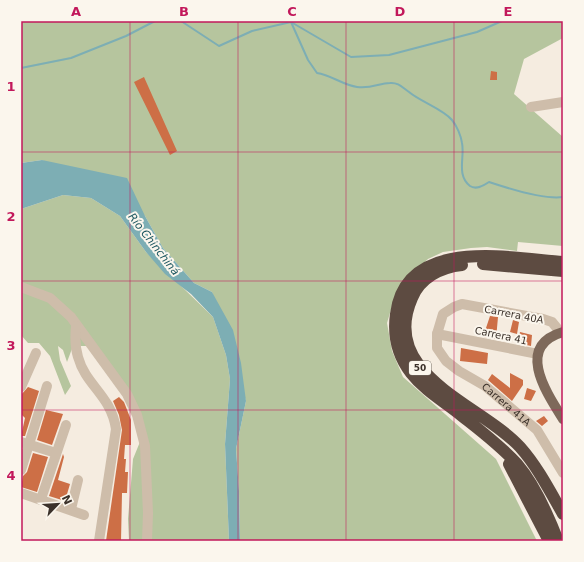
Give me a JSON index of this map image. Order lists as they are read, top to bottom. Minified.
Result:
{"streets":{"highway":["50"],"main road":["Carrera 41"],"street":["Carrera 40A","Carrera 41A"]},"crossings":[["Carrera 40A","Carrera 41"],["Carrera 40A","Carrera 41A"],["Carrera 41","Carrera 41A"]],"water":["Río Chinchiná"],"north":"top right","grid":{"columns":["A","B","C","D","E"],"rows":["1","2","3","4"]}}
